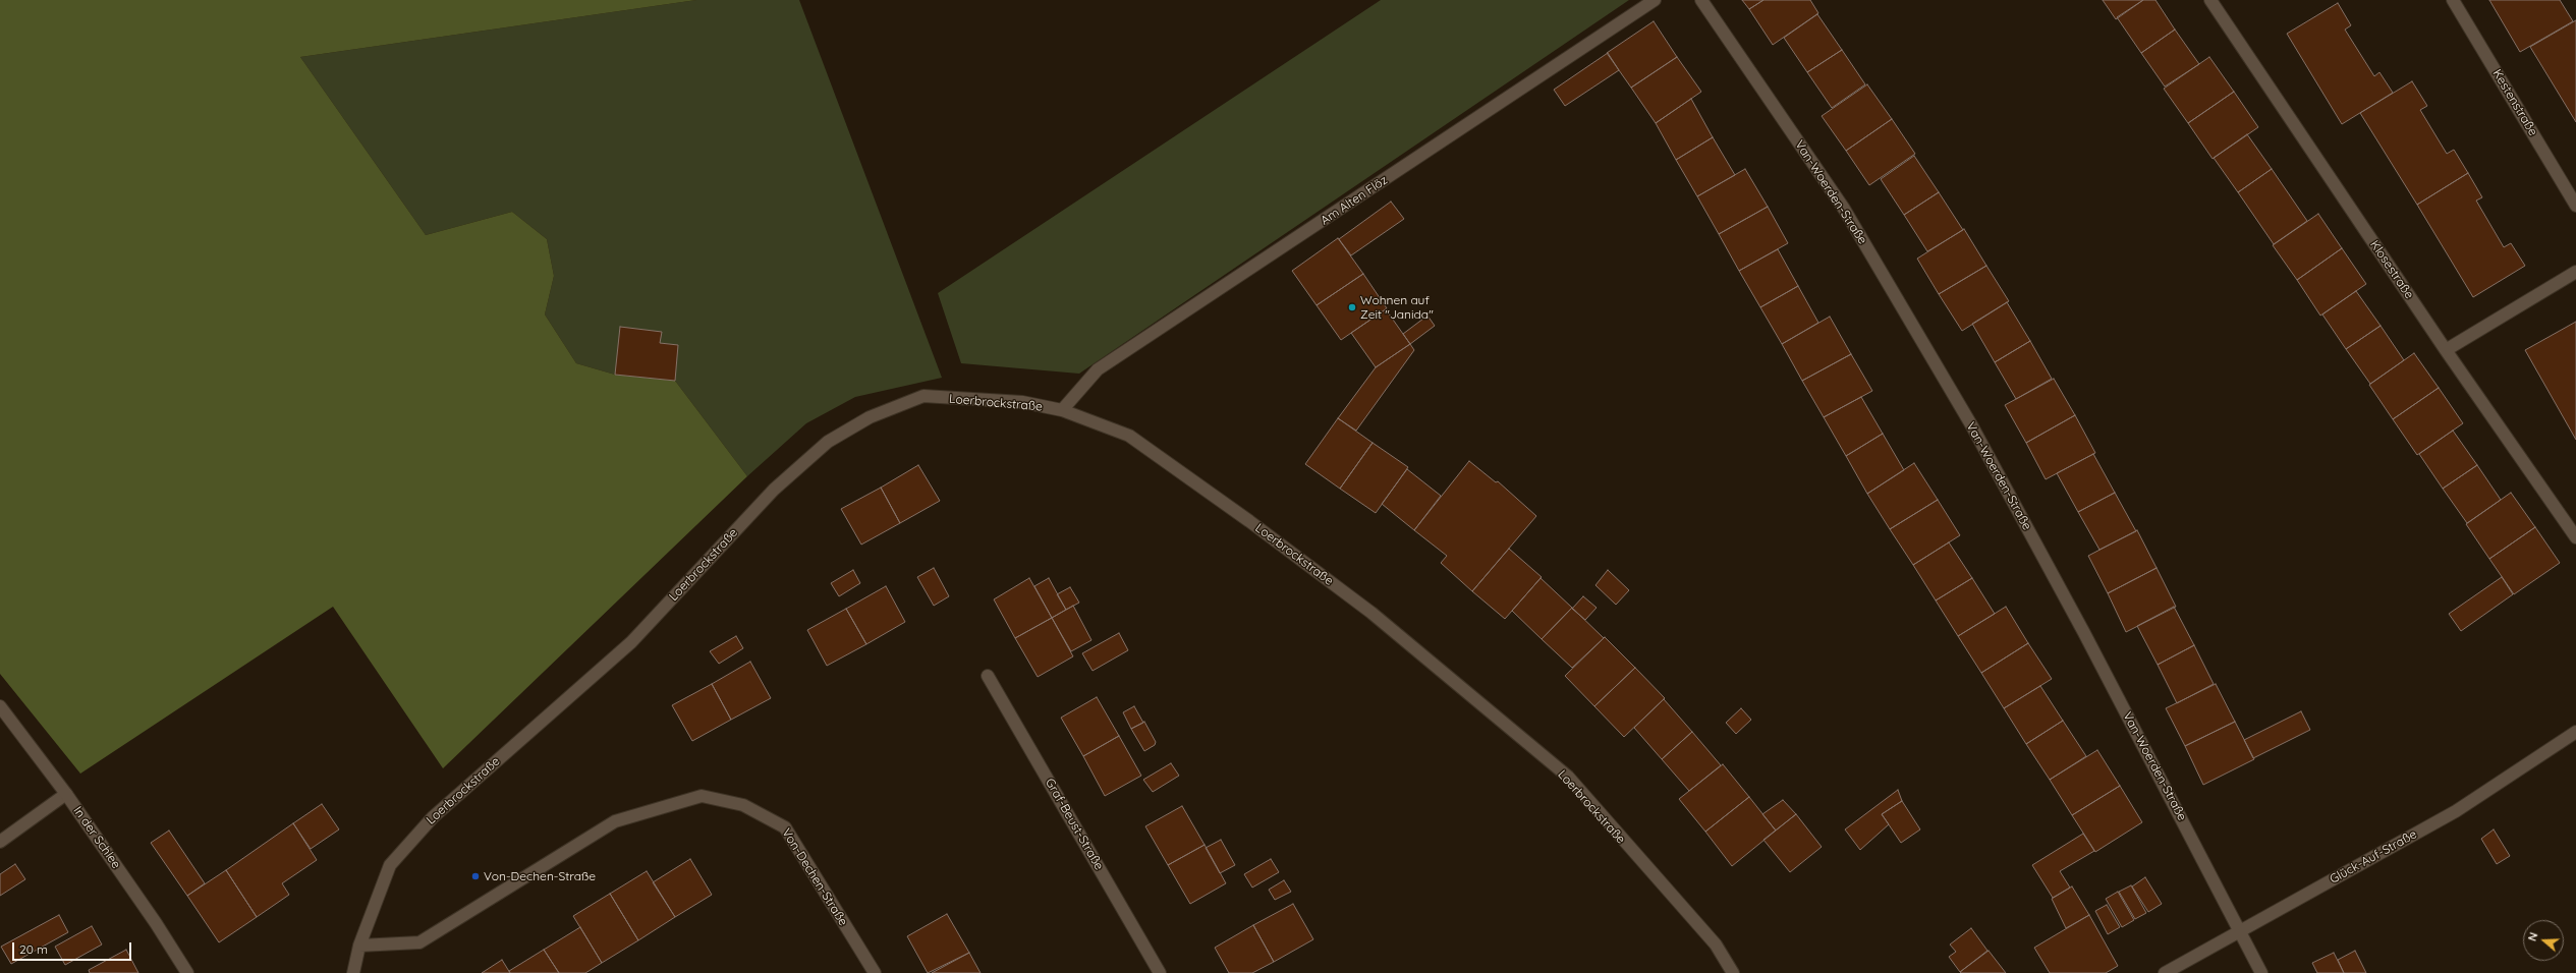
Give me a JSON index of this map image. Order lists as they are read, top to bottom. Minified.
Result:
{"streets":{"street":["Kestenstraße","Van-Woerden-Straße","Am Alten Flöz","Klosestraße","Loerbrockstraße","Graf-Beust-Straße","In der Schlee","Glück-Auf-Straße","Von-Dechen-Straße"]},"crossings":[["Van-Woerden-Straße","Glück-Auf-Straße"],["Am Alten Flöz","Loerbrockstraße"],["Loerbrockstraße","Von-Dechen-Straße"]],"places":["Wohnen auf Zeit \"Janida\"","Von-Dechen-Straße"],"scale_bar":"20 m","north":"left"}
